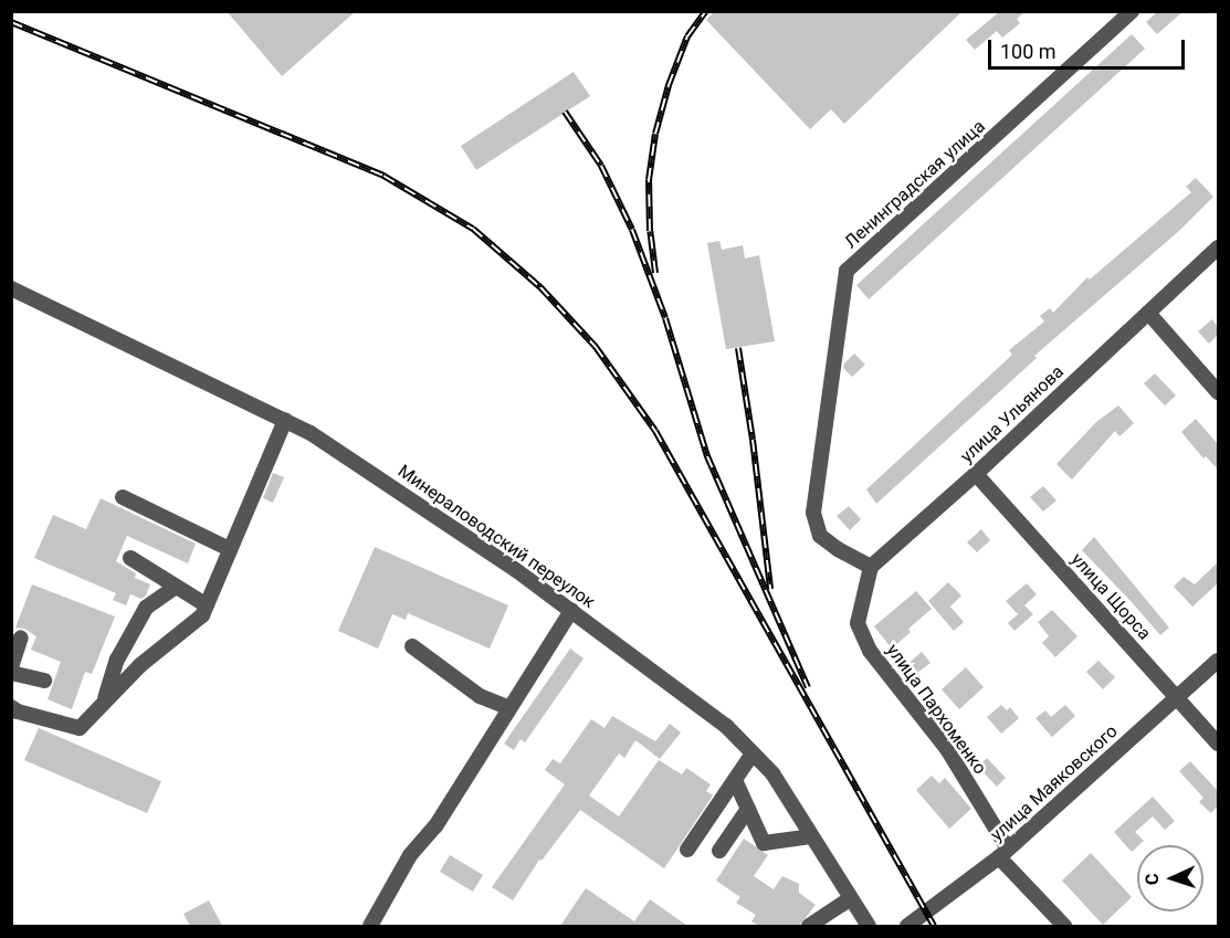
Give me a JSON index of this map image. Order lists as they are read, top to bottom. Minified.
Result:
{"streets":{"street":["Ленинградская улица","улица Ульянова","Минераловодский переулок","улица Щорса","улица Пархоменко","улица Маяковского"]},"crossings":[["Ленинградская улица","улица Ульянова"],["Ленинградская улица","улица Пархоменко"],["улица Ульянова","улица Щорса"],["улица Ульянова","улица Пархоменко"],["улица Щорса","улица Маяковского"],["улица Пархоменко","улица Маяковского"]],"scale_bar":"100 m","north":"left"}
